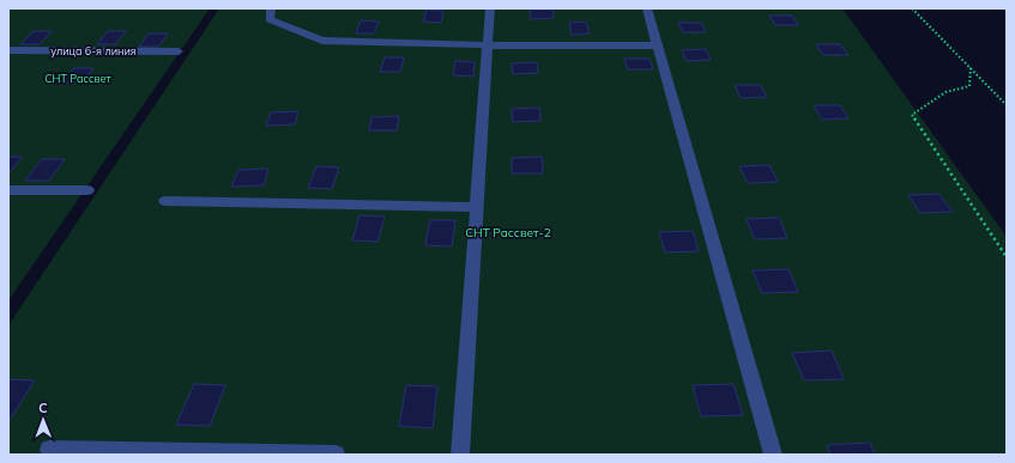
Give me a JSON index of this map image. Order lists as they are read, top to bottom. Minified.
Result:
{"streets":{"street":["улица 6-я линия"]},"parks":["СНТ Рассвет","СНТ Рассвет-2"],"north":"top"}
